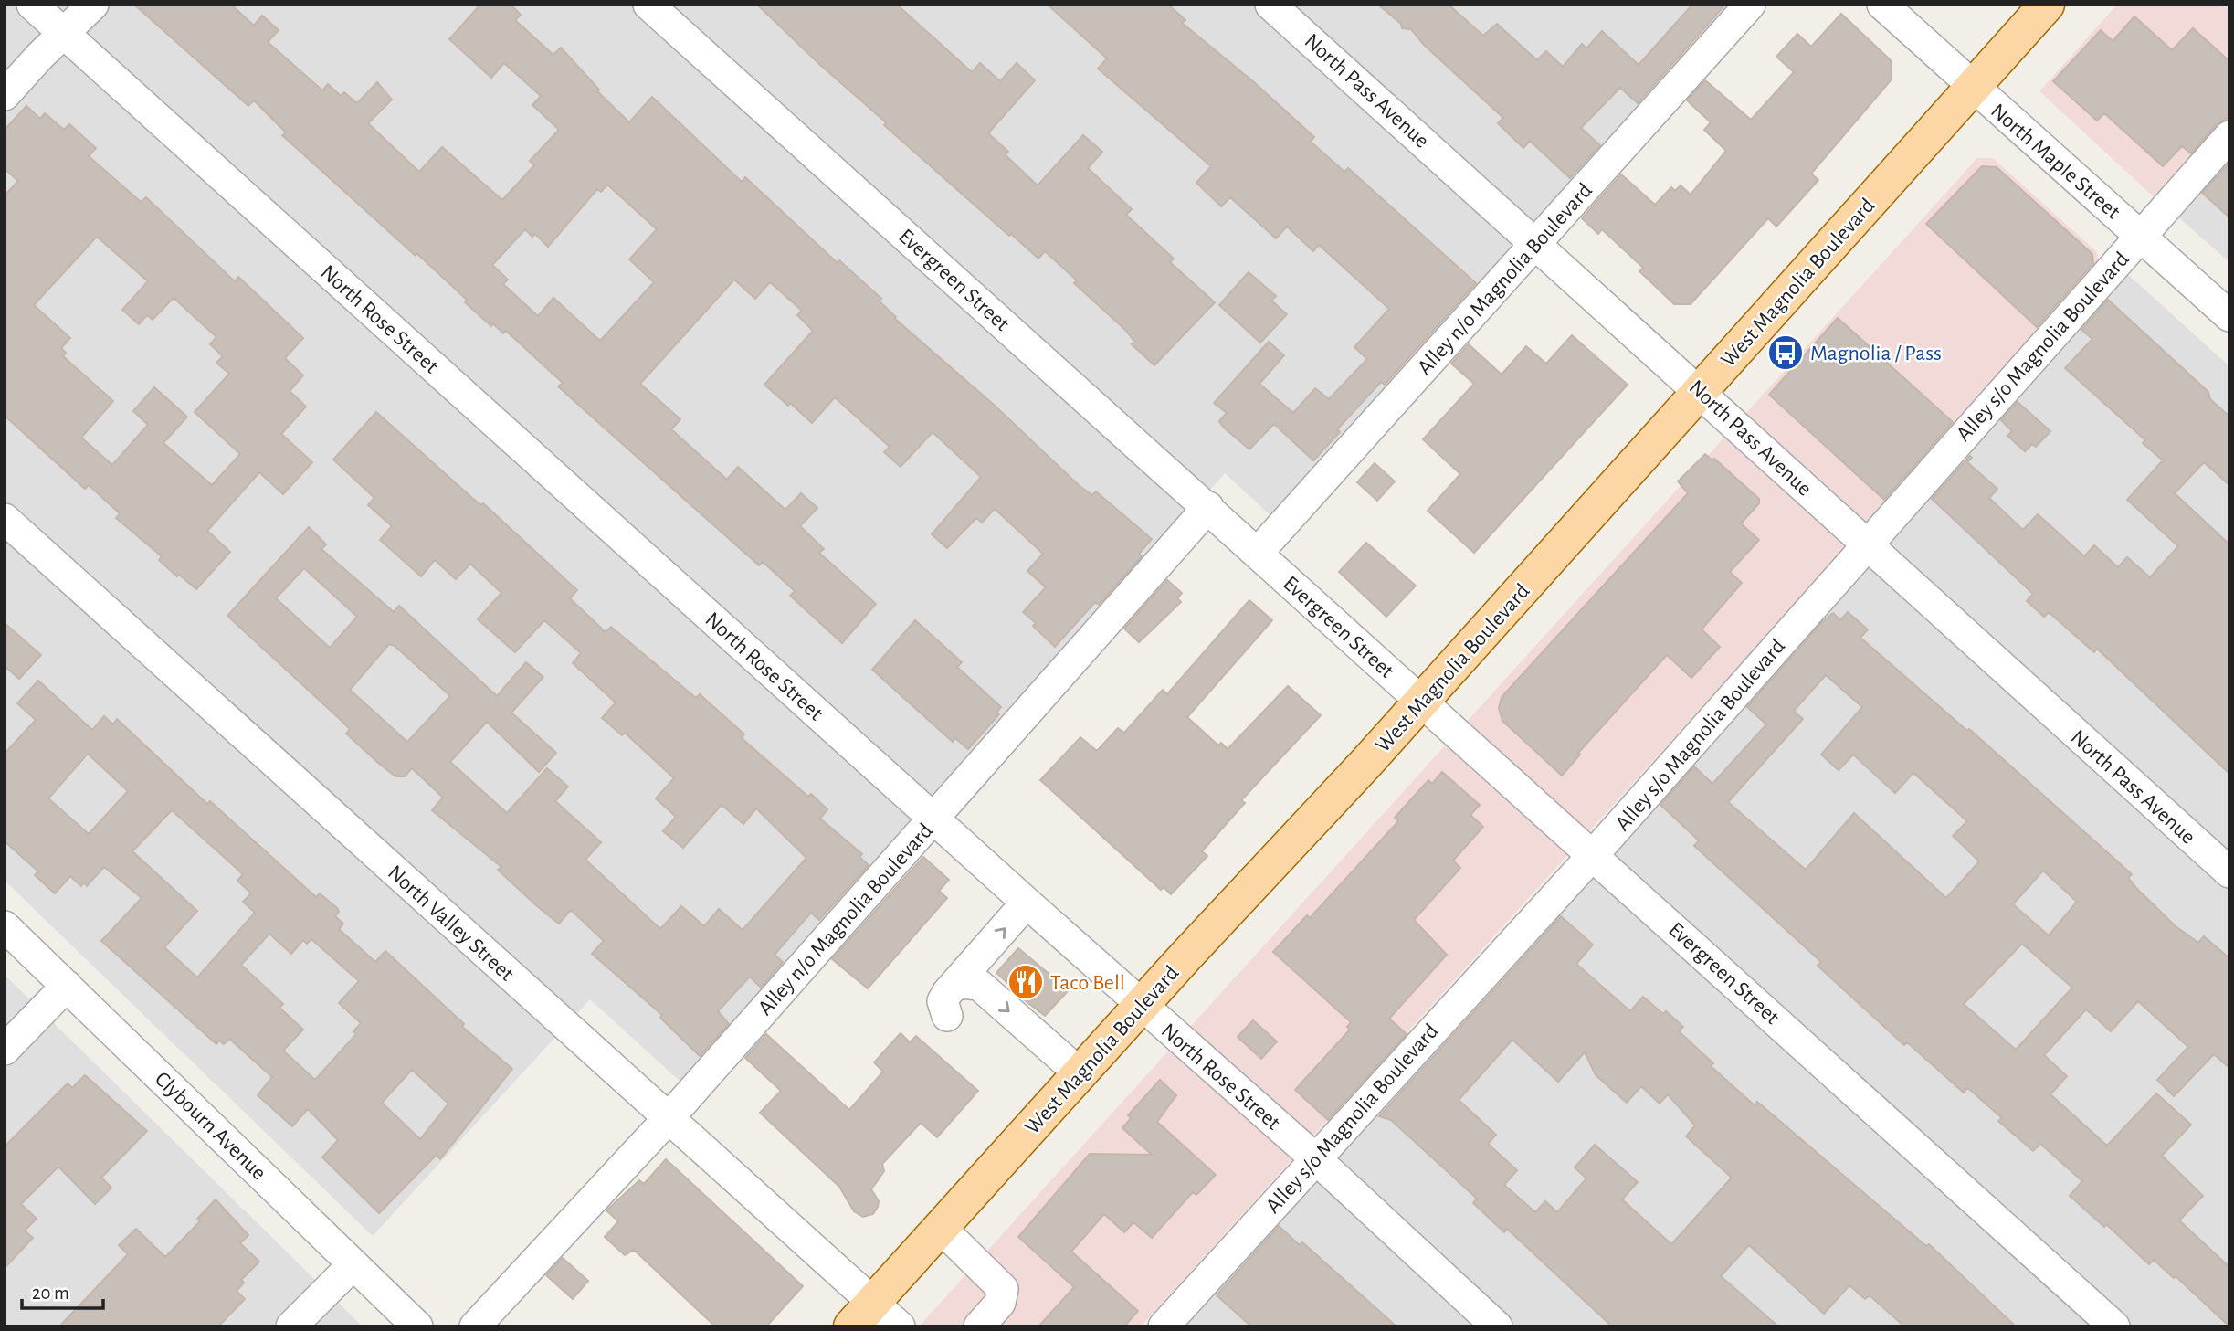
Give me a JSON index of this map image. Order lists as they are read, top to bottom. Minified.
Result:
{"streets":{"main road":["West Magnolia Boulevard"],"street":["North Pass Avenue","North Maple Street","Alley n/o Magnolia Boulevard","Evergreen Street","North Rose Street","Alley s/o Magnolia Boulevard","North Valley Street","Clybourn Avenue"]},"crossings":[["North Pass Avenue","Alley n/o Magnolia Boulevard"],["North Pass Avenue","West Magnolia Boulevard"],["North Pass Avenue","Alley s/o Magnolia Boulevard"],["North Maple Street","West Magnolia Boulevard"],["North Maple Street","Alley s/o Magnolia Boulevard"],["Alley n/o Magnolia Boulevard","Evergreen Street"],["Alley n/o Magnolia Boulevard","North Rose Street"],["Alley n/o Magnolia Boulevard","North Valley Street"],["Evergreen Street","West Magnolia Boulevard"],["Evergreen Street","Alley s/o Magnolia Boulevard"],["West Magnolia Boulevard","North Rose Street"],["West Magnolia Boulevard","North Valley Street"],["North Rose Street","Alley s/o Magnolia Boulevard"]],"places":{"bus stop":["Magnolia / Pass"],"restaurant":["Taco Bell"]},"scale_bar":"20 m"}
